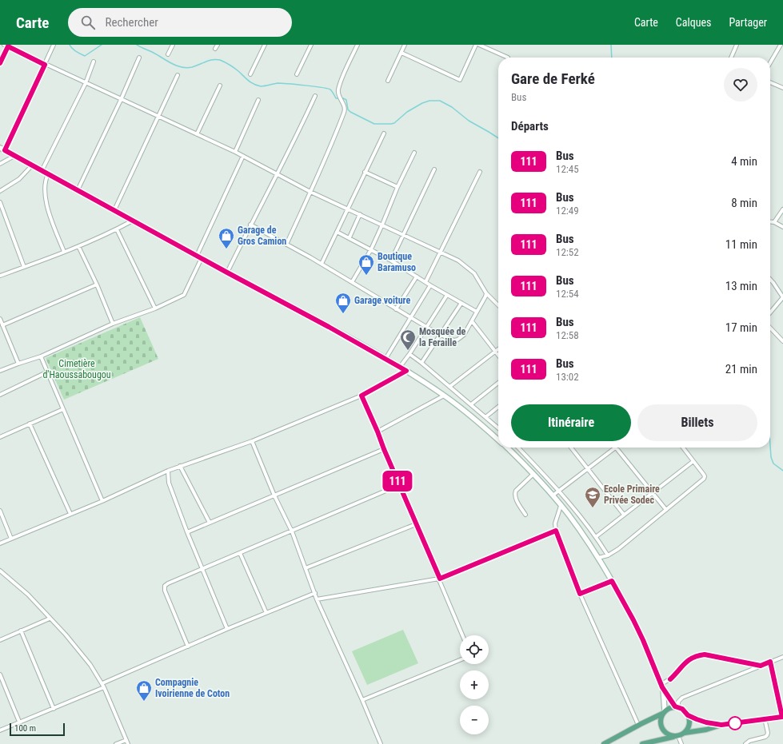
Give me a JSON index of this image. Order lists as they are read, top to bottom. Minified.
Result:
{"parks":["Cimetière d'Haoussabougou"],"places":{"shop":["Garage de Gros Camion","Boutique Baramuso","Garage voiture","Compagnie Ivoirienne de Coton"],"mosque":["Mosquée de la Feraille"],"school or university":["Ecole Primaire Privée Sodec"]},"lines":["bus line 111"],"scale_bar":"100 m","page":{"header":"Carte","search":"Rechercher","nav":["Carte","Calques","Partager"],"on_map":"111","heading":[["Gare de Ferké","Bus"],"Départs"],"list":[{"mark":"111","name":"Bus","note":"12:45","value":"4 min"},{"mark":"111","name":"Bus","note":"12:49","value":"8 min"},{"mark":"111","name":"Bus","note":"12:52","value":"11 min"},{"mark":"111","name":"Bus","note":"12:54","value":"13 min"},{"mark":"111","name":"Bus","note":"12:58","value":"17 min"},{"mark":"111","name":"Bus","note":"13:02","value":"21 min"}],"buttons":["Itinéraire","Billets"],"map_buttons":["+","−"],"scale":"100 m"}}
